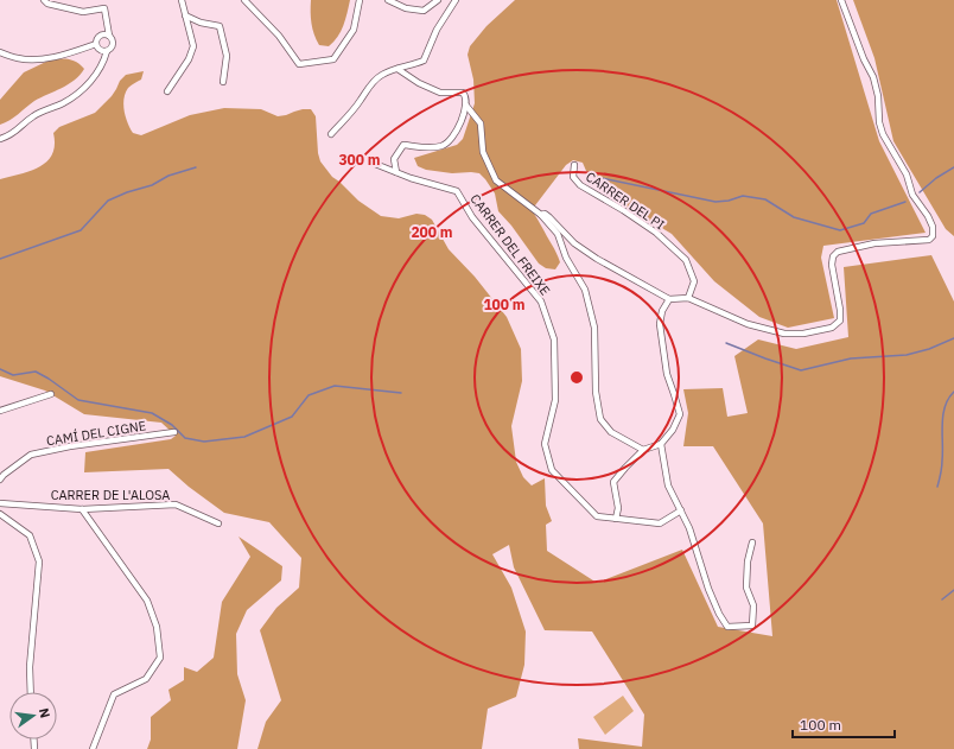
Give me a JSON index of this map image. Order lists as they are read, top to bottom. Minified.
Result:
{"streets":{"street":["CARRER DEL PI","CARRER DEL FREIXE","CAMÍ DEL CIGNE","CARRER DE L'ALOSA"]},"scale_bar":"100 m","north":"right","rings":["300 m","200 m","100 m"]}
